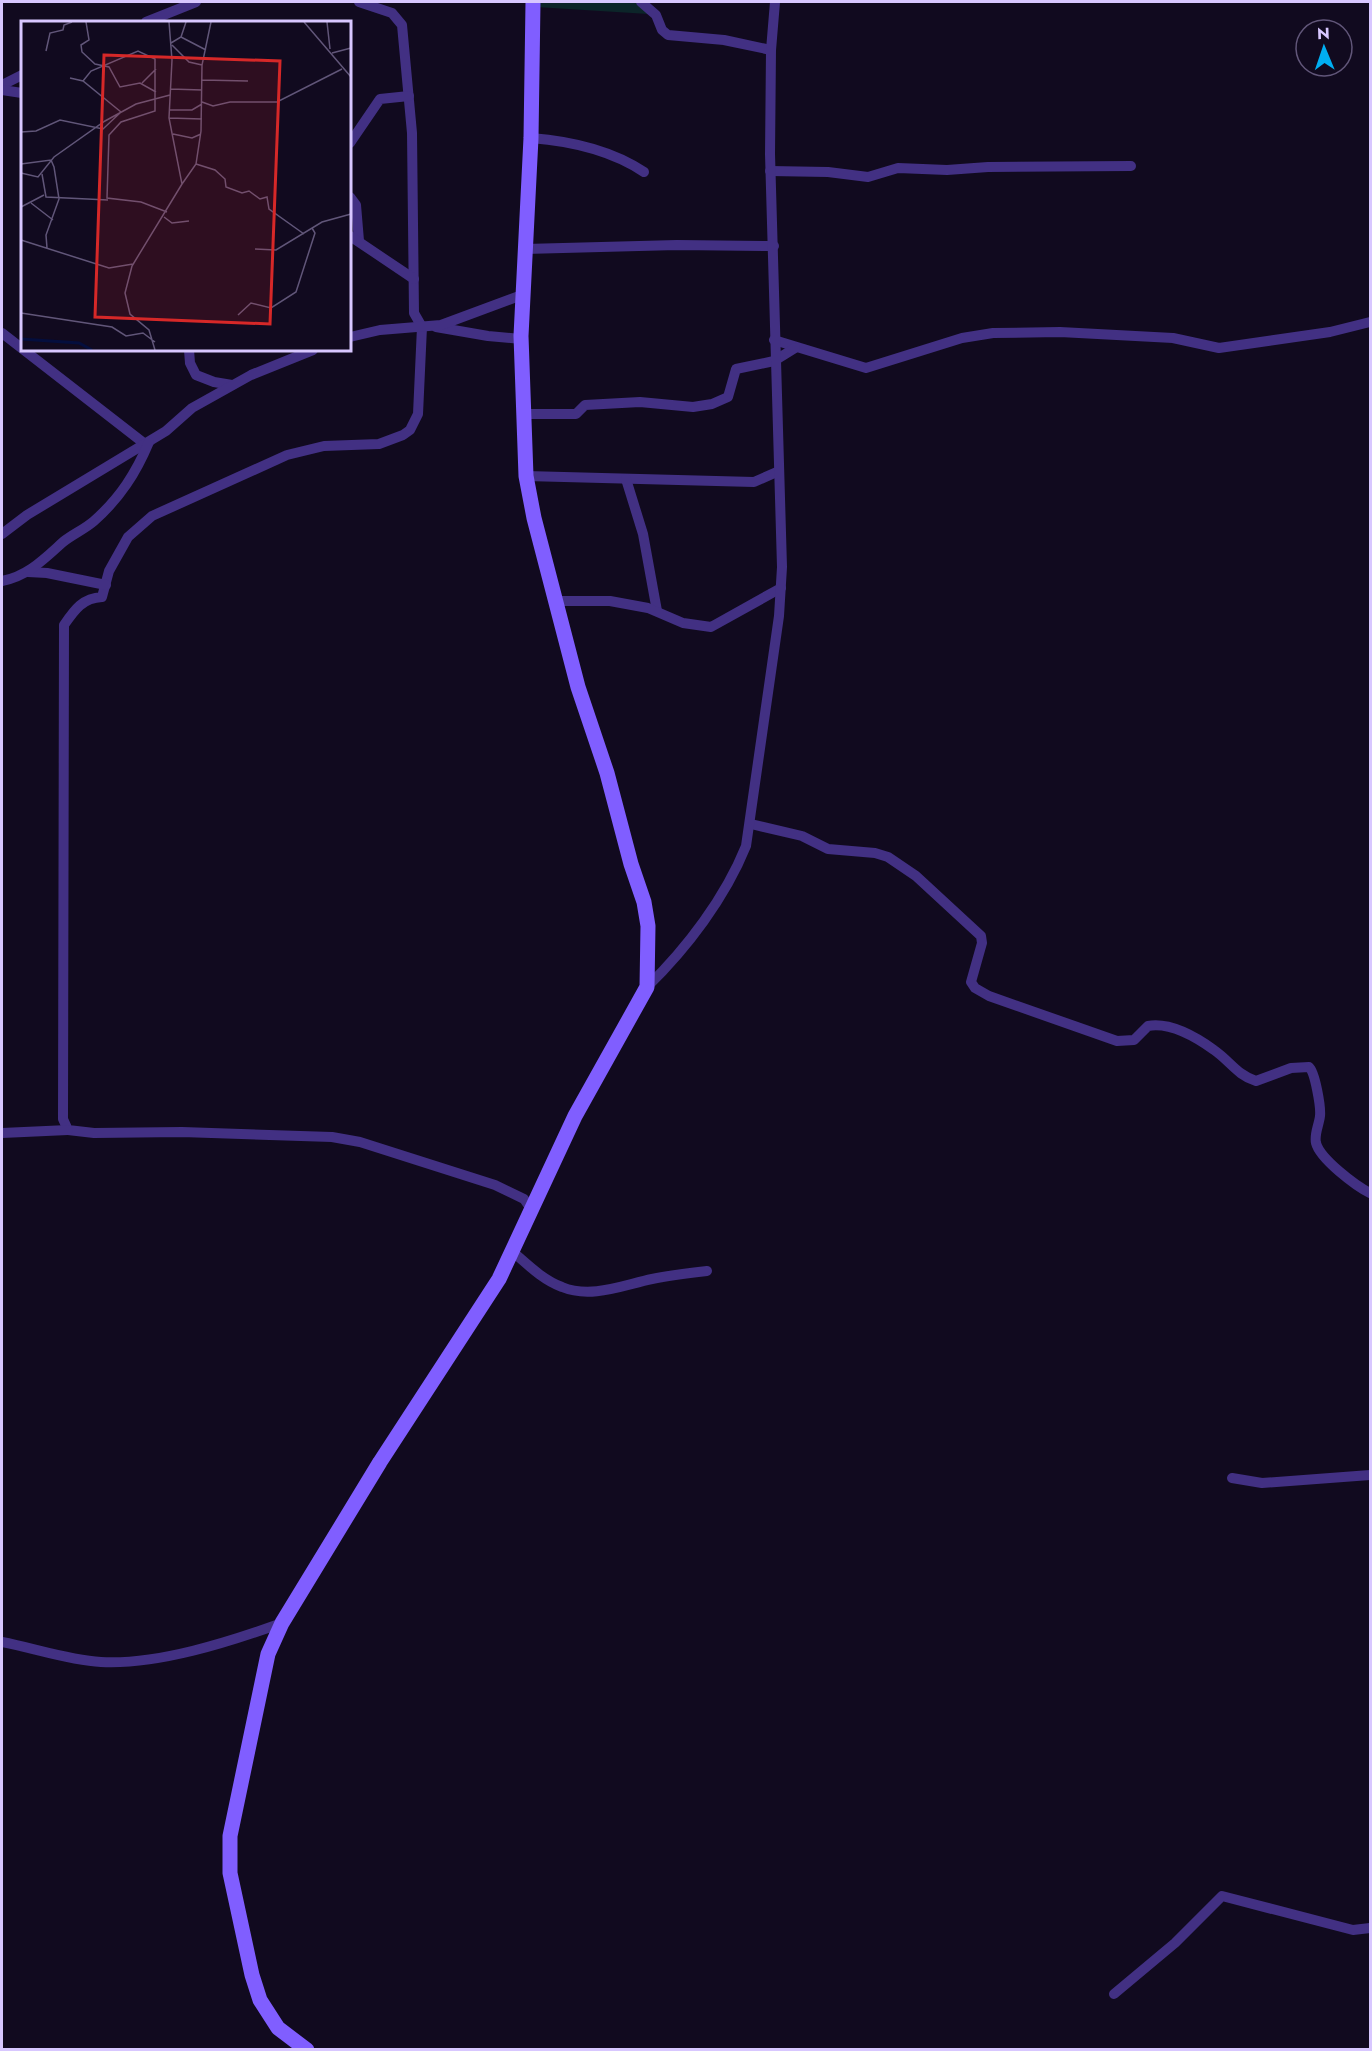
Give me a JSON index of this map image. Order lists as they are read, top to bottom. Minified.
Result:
{"north":"top"}
